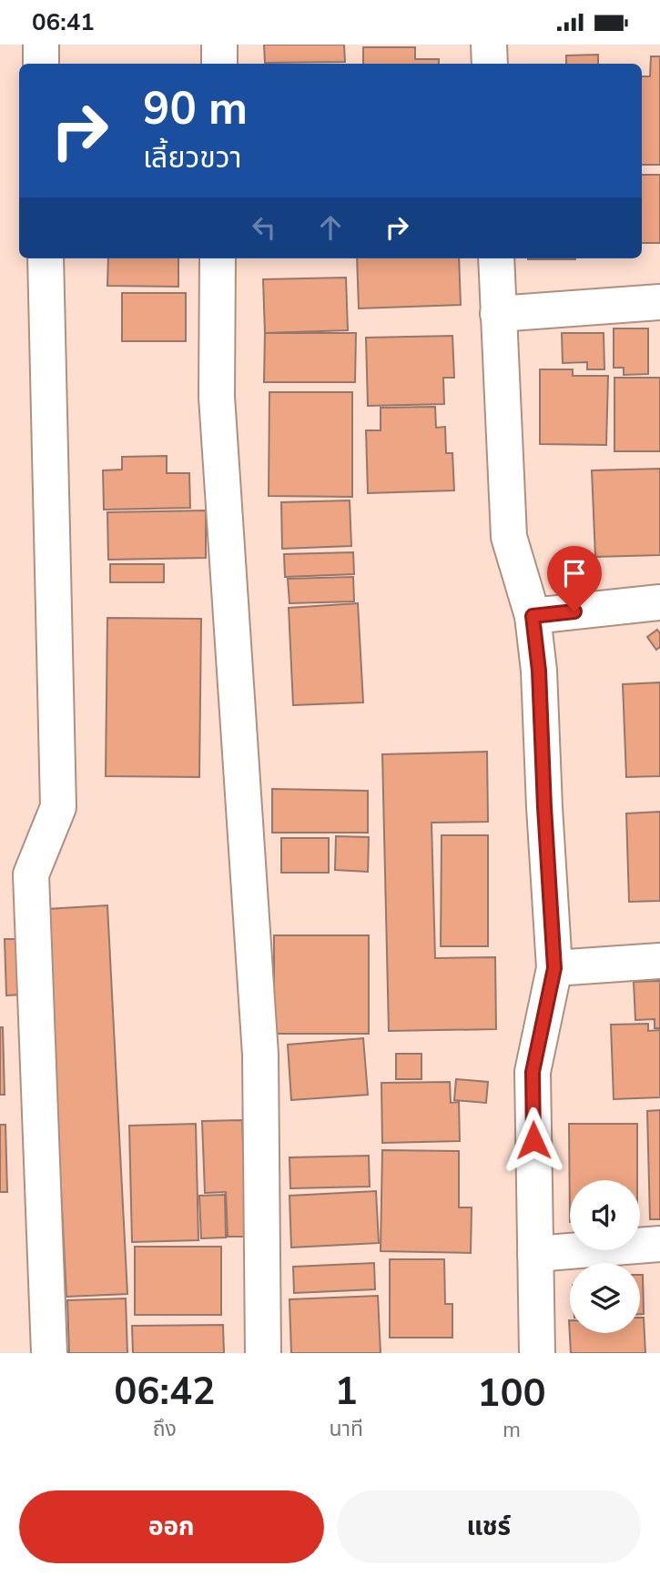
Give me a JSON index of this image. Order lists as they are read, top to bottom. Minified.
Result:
{"page":{"status":"06:41","turn":["90 m","เลี้ยวขวา"],"eta":["06:42","ถึง","1","นาที","100","m"],"buttons":["ออก","แชร์"]}}
